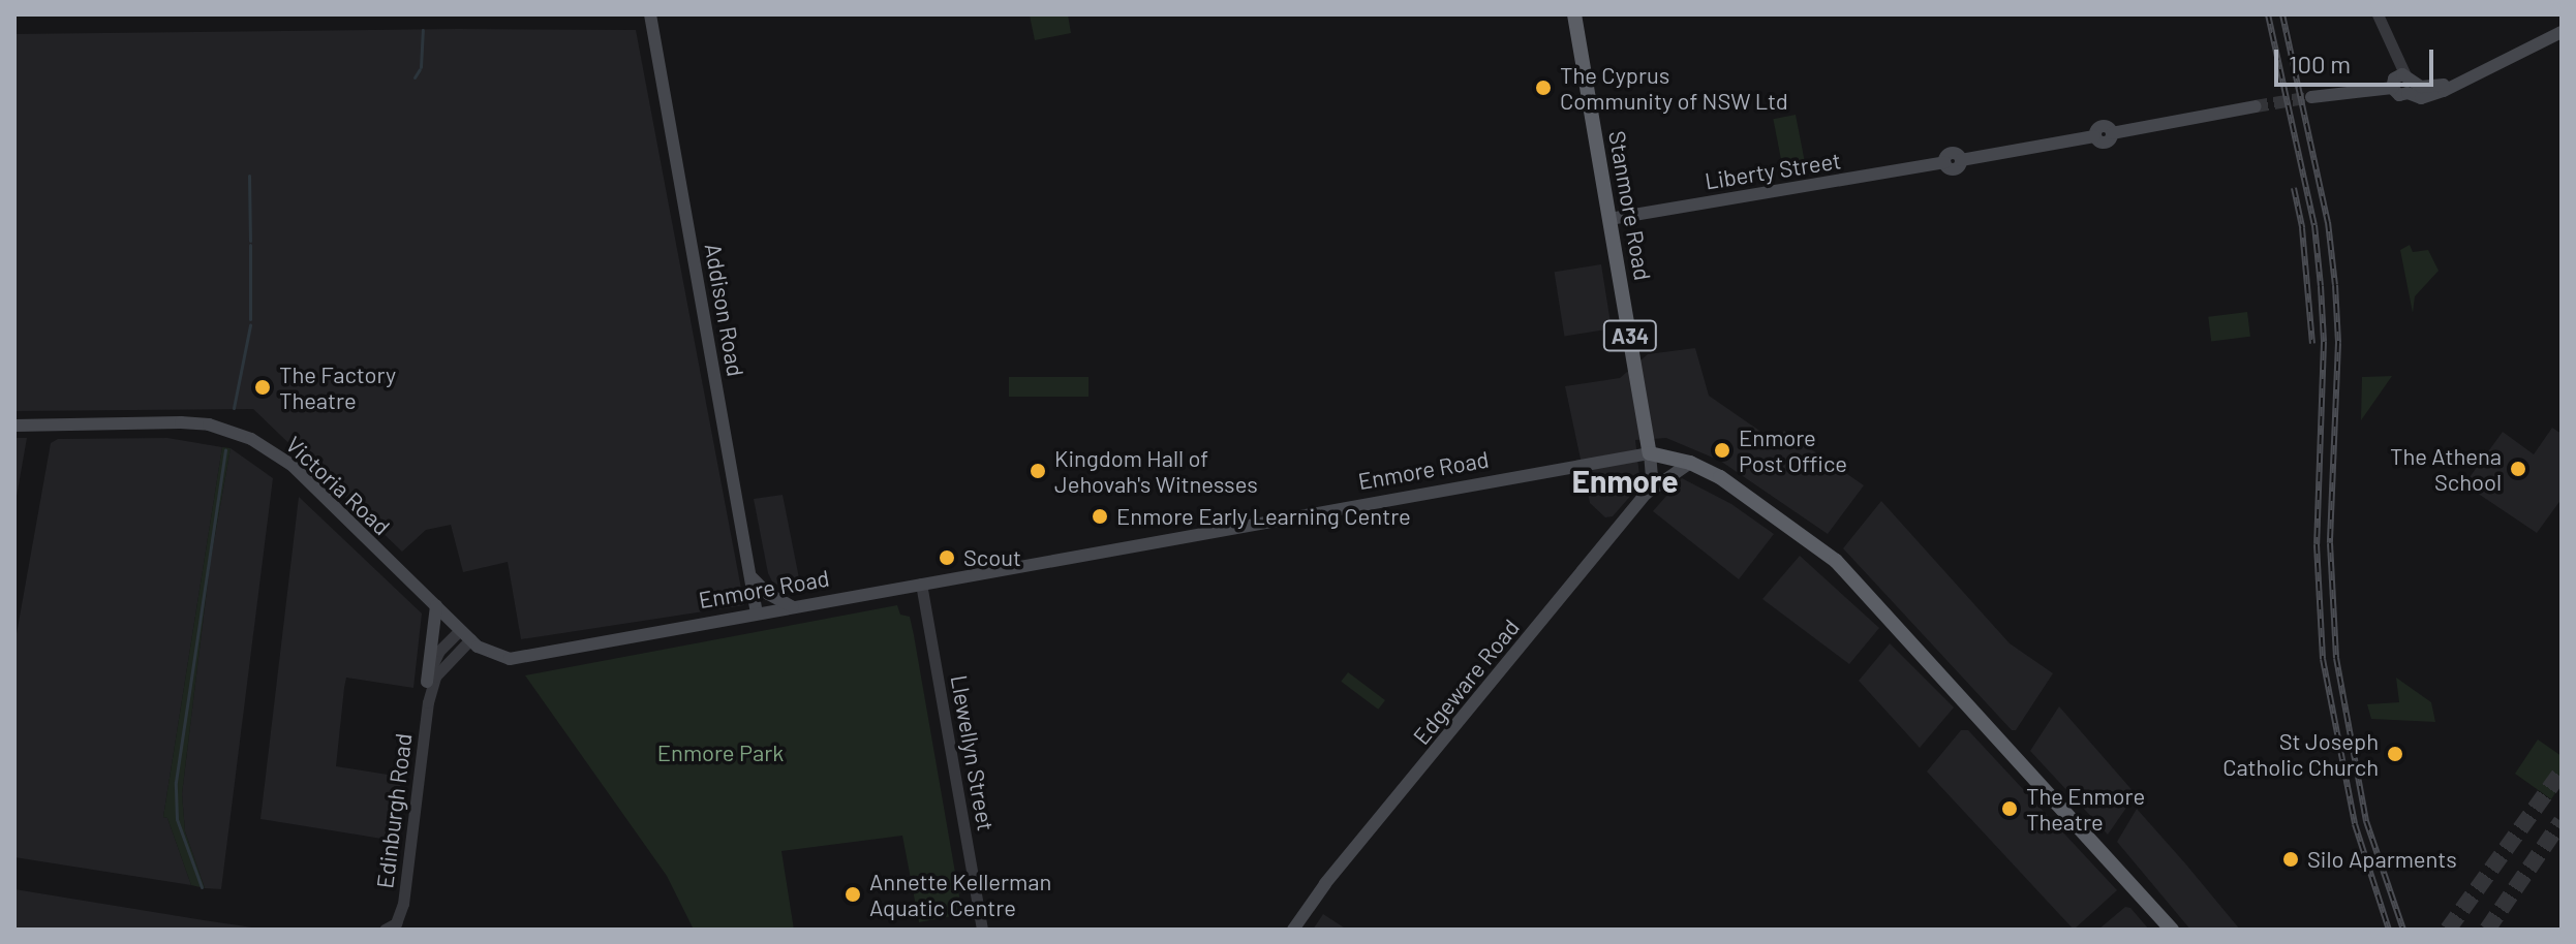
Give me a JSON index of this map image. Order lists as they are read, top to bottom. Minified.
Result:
{"streets":{"highway":["Stanmore Road","A34","Enmore Road"],"main road":["Liberty Street","Addison Road","Victoria Road","Edgeware Road"],"street":["Llewellyn Street","Edinburgh Road"]},"crossings":[["Liberty Street","Stanmore Road"],["Stanmore Road","Enmore Road"],["Addison Road","Enmore Road"],["Enmore Road","Victoria Road"],["Enmore Road","Edgeware Road"],["Enmore Road","Llewellyn Street"],["Victoria Road","Edinburgh Road"]],"districts":["Enmore"],"parks":["Enmore Park"],"places":["The Cyprus Community of NSW Ltd","The Factory Theatre","Enmore Post Office","The Athena School","Kingdom Hall of Jehovah's Witnesses","Enmore Early Learning Centre","Scout","St Joseph Catholic Church","The Enmore Theatre","Silo Aparments","Annette Kellerman Aquatic Centre"],"scale_bar":"100 m"}
